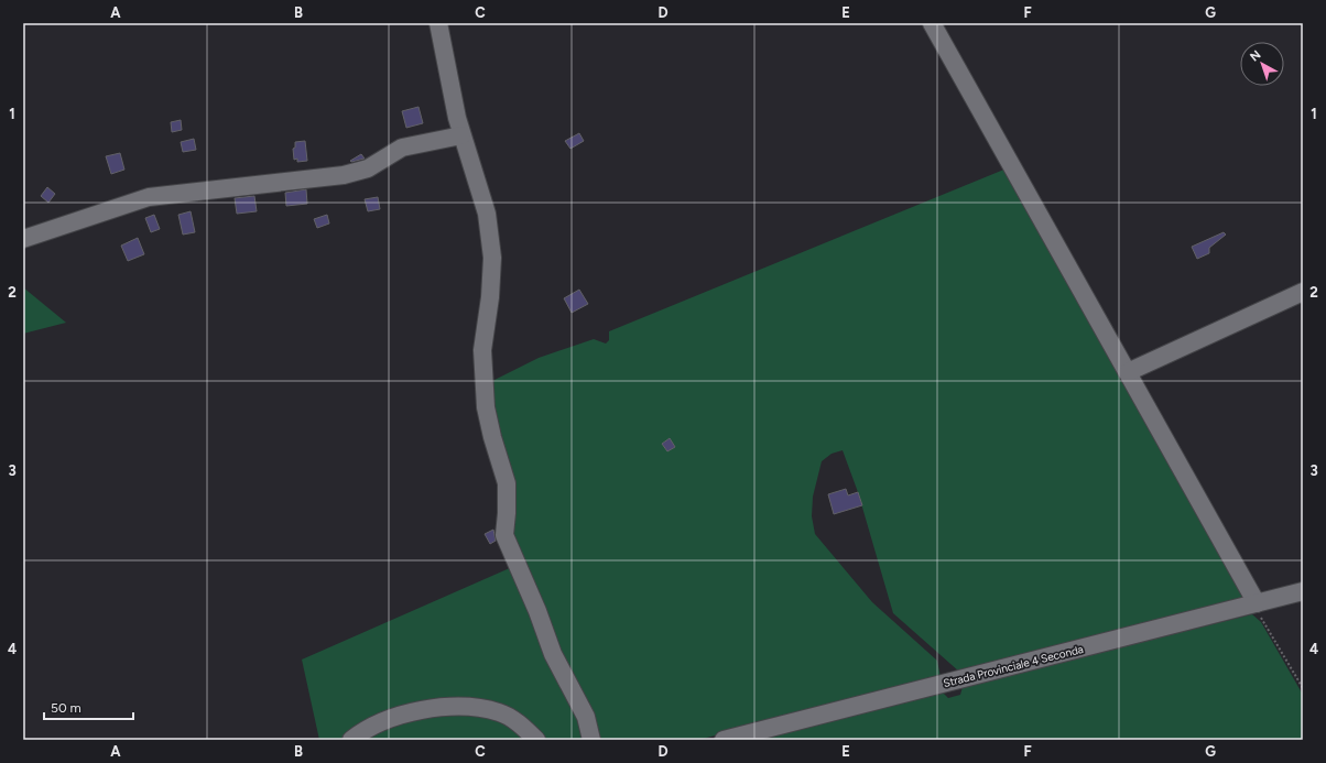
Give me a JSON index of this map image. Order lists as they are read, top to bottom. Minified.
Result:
{"streets":{"street":["Strada Provinciale 4 Seconda"]},"scale_bar":"50 m","north":"top left","grid":{"columns":["A","B","C","D","E","F","G"],"rows":["1","2","3","4"]}}
